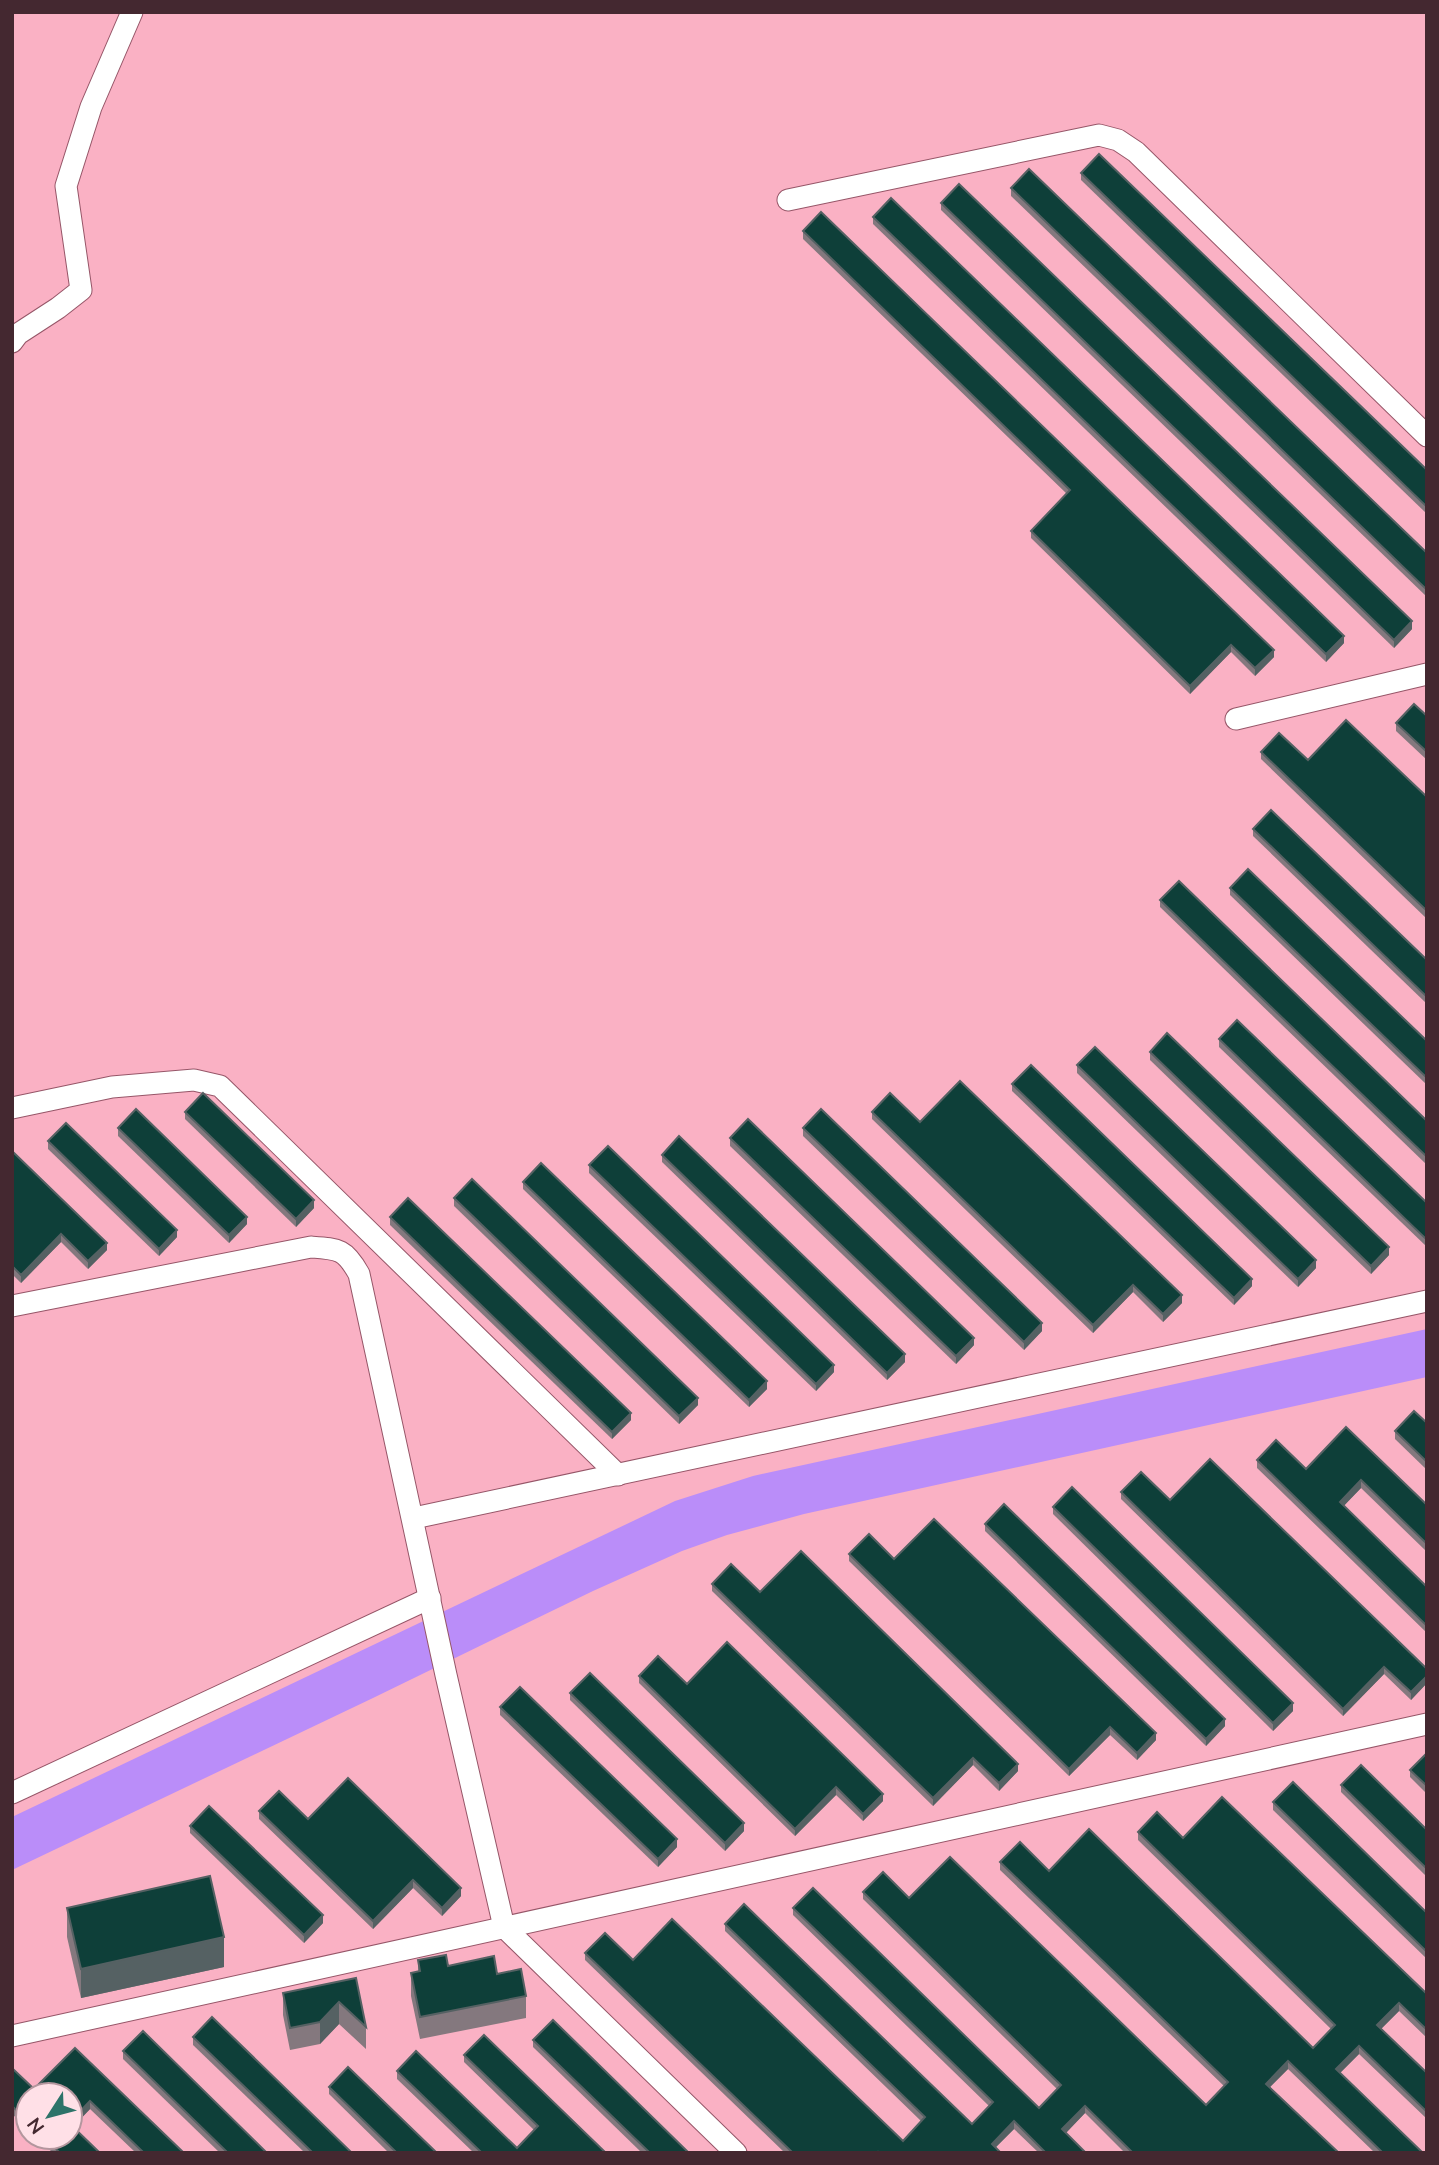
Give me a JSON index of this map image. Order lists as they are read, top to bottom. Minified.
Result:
{"north":"bottom left"}
